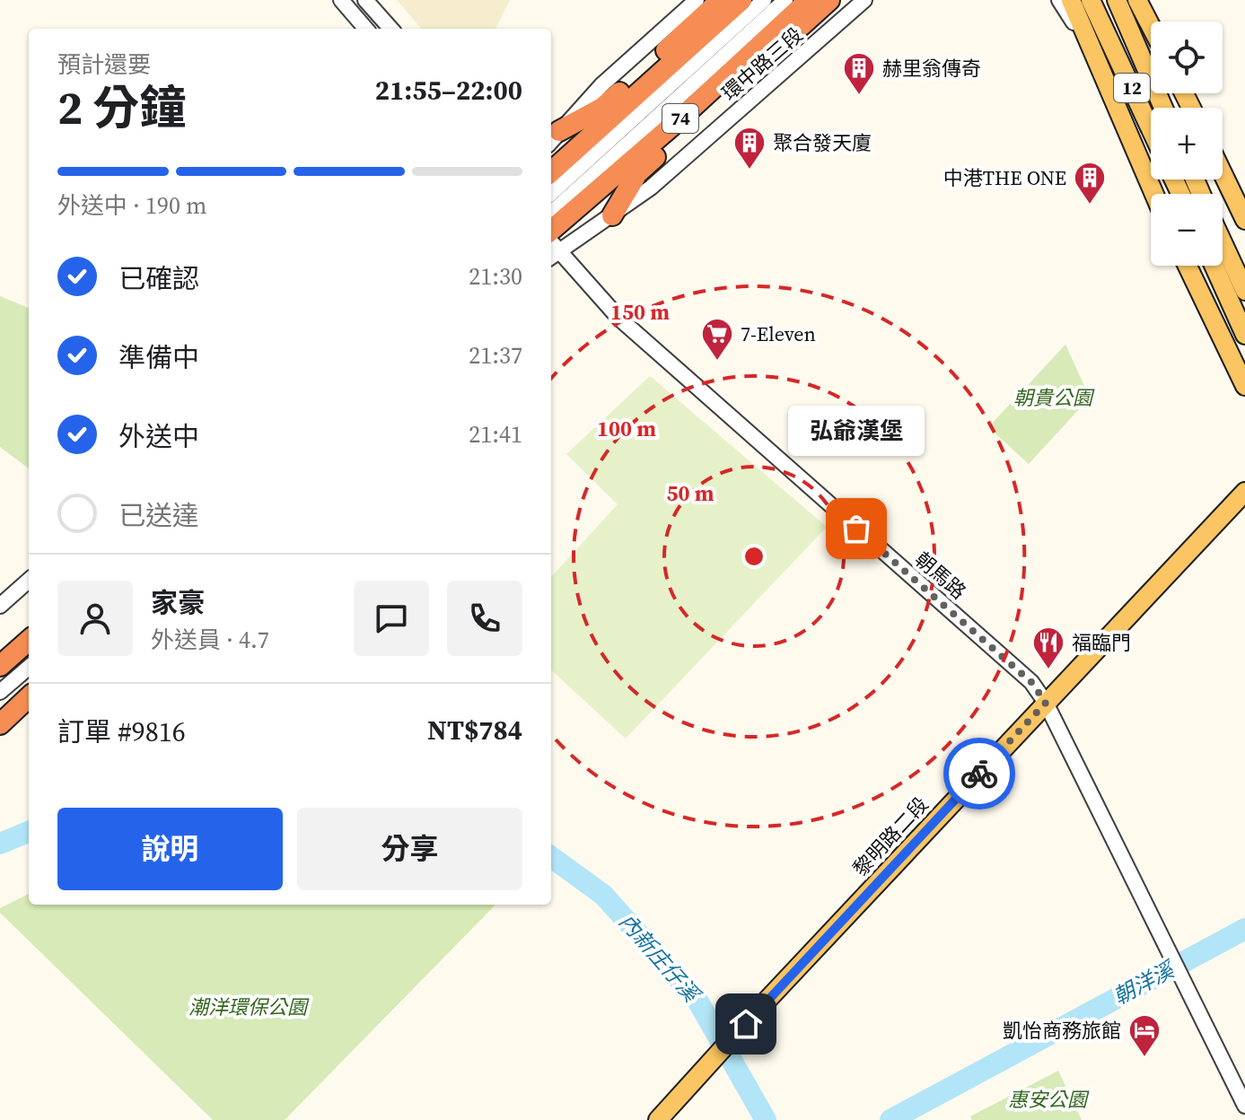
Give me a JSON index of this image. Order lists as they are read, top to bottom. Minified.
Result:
{"streets":{"highway":["74"],"main road":["12","黎明路二段"],"street":["環中路三段","朝馬路"]},"crossings":[["環中路三段","74"],["朝馬路","黎明路二段"]],"water":["內新庄仔溪","朝洋溪"],"parks":["朝貴公園","潮洋環保公園","惠安公園"],"places":{"building":["赫里翁傳奇","聚合發天廈","中港THE ONE"],"supermarket":["7-Eleven"],"other":["弘爺漢堡"],"restaurant":["福臨門"],"hotel":["凱怡商務旅館"]},"page":{"map_buttons":["+","−"],"heading":["2 分鐘","預計還要","21:55–22:00"],"panel":["家豪","外送員 · 4.7","訂單 #9816","NT$784"],"bar":"外送中 · 190 m","list":[["已確認","21:30"],["準備中","21:37"],["外送中","21:41"],"已送達"],"bubble":"弘爺漢堡","buttons":["說明","分享"]},"rings":["150 m","100 m","50 m"]}
